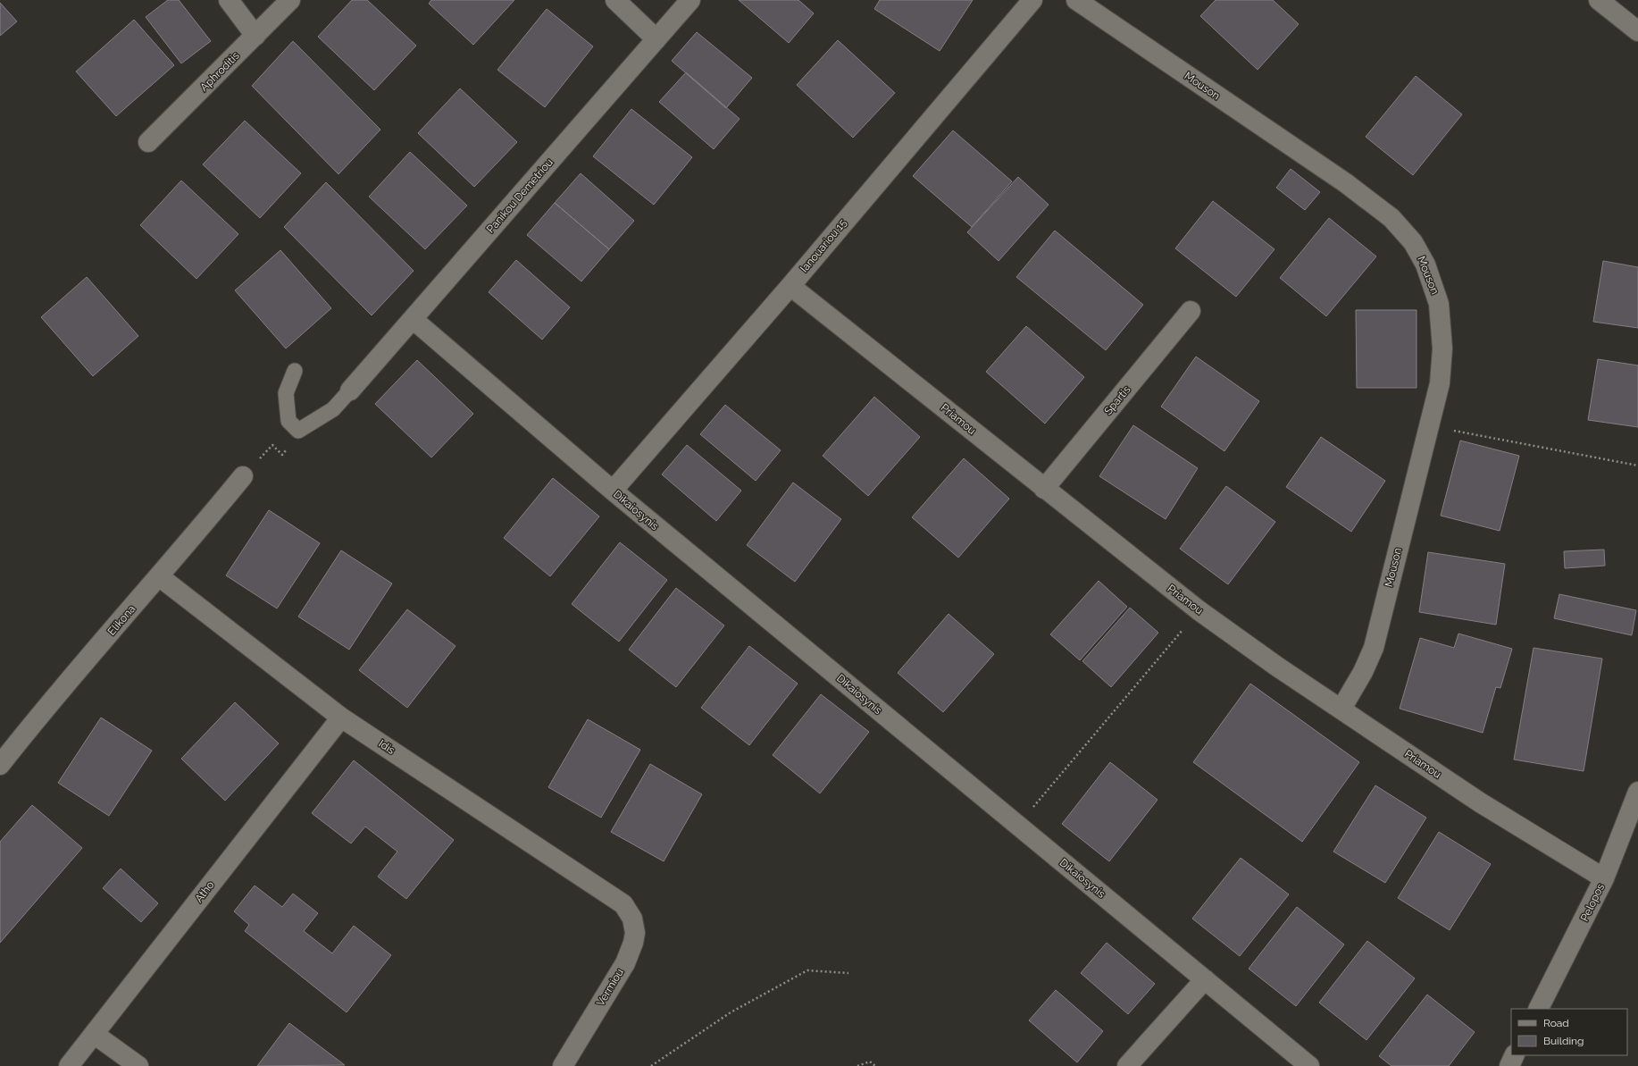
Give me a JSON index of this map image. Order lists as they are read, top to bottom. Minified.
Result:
{"streets":{"street":["Aphroditis","Mouson","Panikou Demetriou","Ianouariou 15","Spartis","Priamou","Dikaiosynis","Elikona","Idis","Atho","Pelopos","Vermiou"]},"crossings":[["Mouson","Priamou"],["Panikou Demetriou","Dikaiosynis"],["Ianouariou 15","Priamou"],["Ianouariou 15","Dikaiosynis"],["Spartis","Priamou"],["Priamou","Pelopos"],["Elikona","Idis"],["Idis","Atho"],["Idis","Vermiou"]],"legend":["Road","Building"]}
